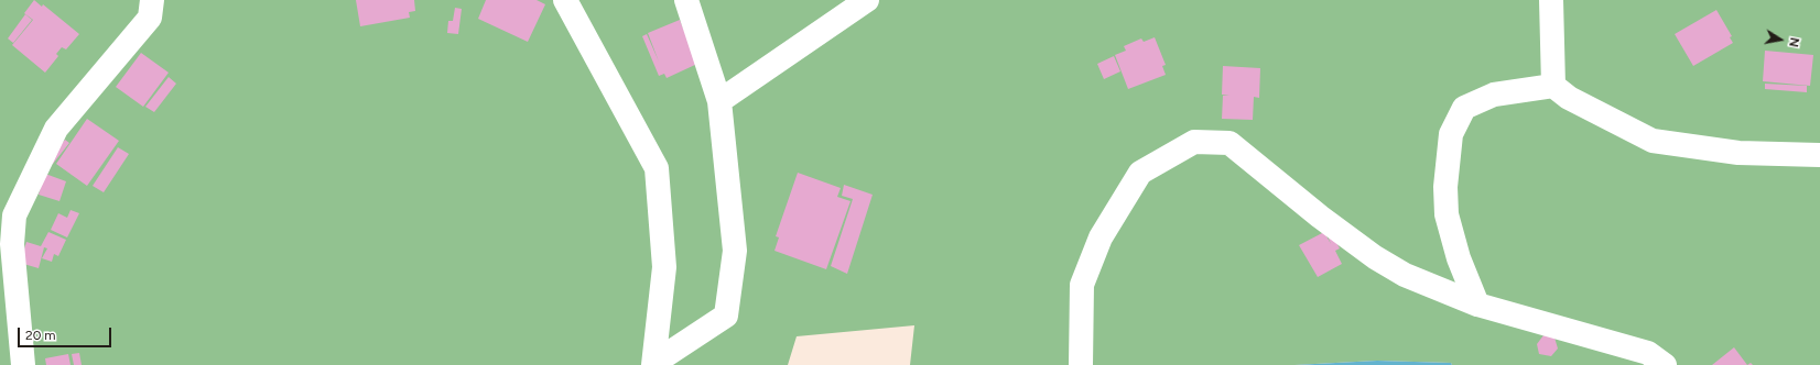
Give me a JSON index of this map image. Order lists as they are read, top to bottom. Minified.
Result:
{"scale_bar":"20 m","north":"right"}
